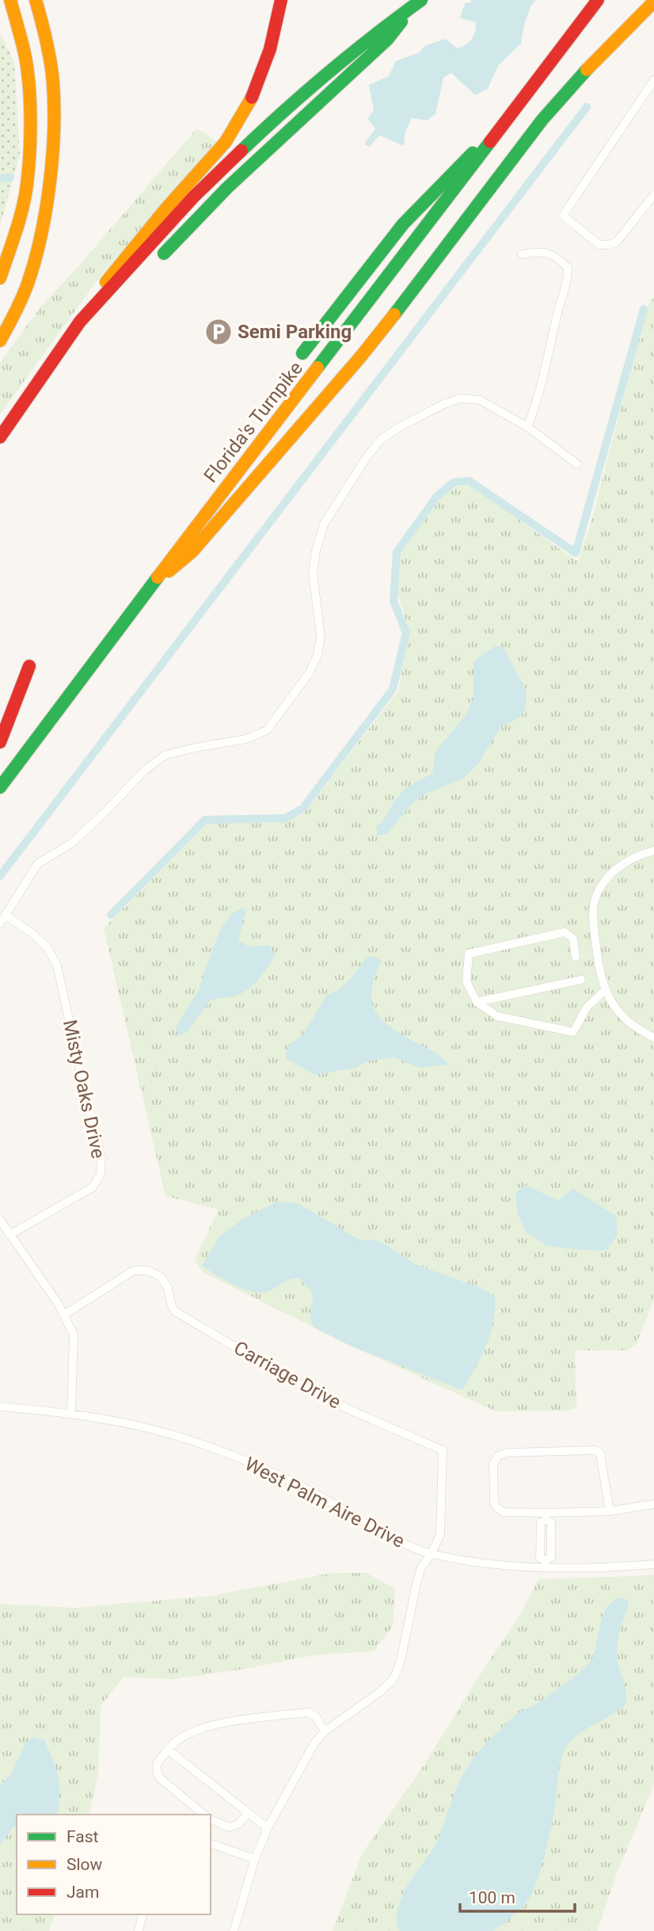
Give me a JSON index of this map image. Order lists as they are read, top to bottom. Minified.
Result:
{"streets":{"main road":["Florida's Turnpike"],"street":["Misty Oaks Drive","Carriage Drive","West Palm Aire Drive"]},"crossings":[["Carriage Drive","West Palm Aire Drive"]],"places":{"parking":["Semi Parking"]},"legend":["Fast","Slow","Jam"],"scale_bar":"100 m"}
